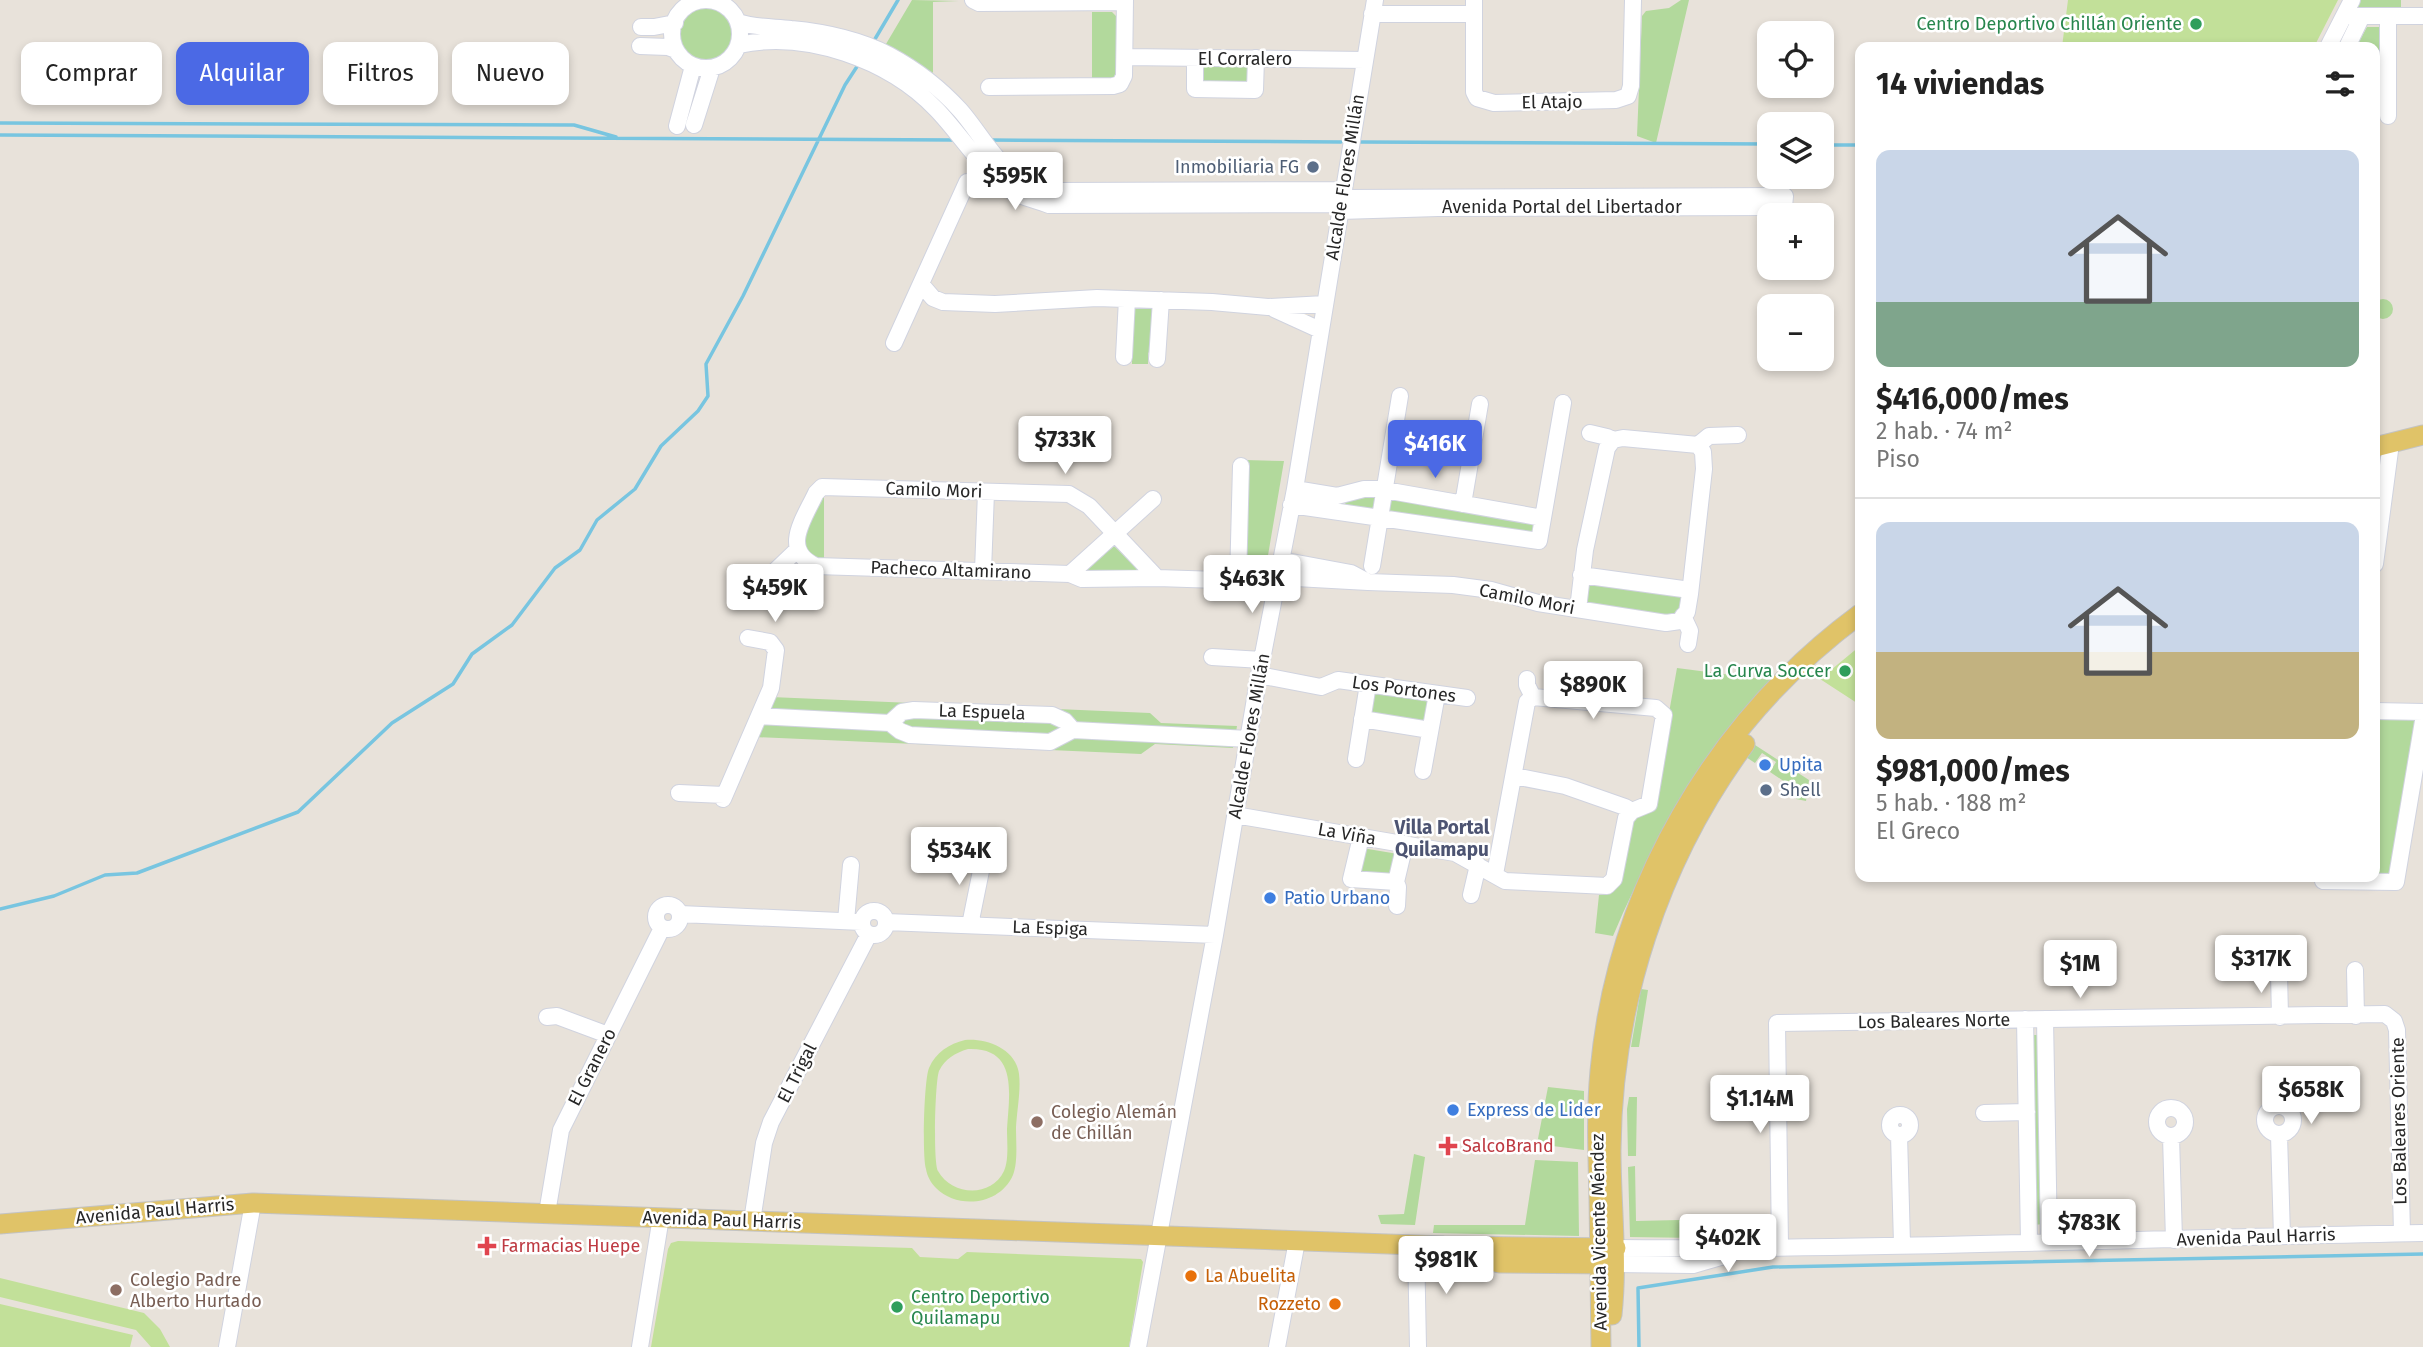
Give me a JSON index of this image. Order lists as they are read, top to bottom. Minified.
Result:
{"streets":{"main road":["Avenida Paul Harris","Avenida Vicente Méndez"],"street":["El Corralero","El Atajo","Alcalde Flores Millán","Avenida Portal del Libertador","Camilo Mori","Pacheco Altamirano","Los Portones","La Espuela","La Viña","La Espiga","Los Baleares Norte","El Granero","El Trigal","Los Baleares Oriente"]},"crossings":[["El Corralero","Alcalde Flores Millán"],["Alcalde Flores Millán","Avenida Portal del Libertador"],["Alcalde Flores Millán","Camilo Mori"],["Alcalde Flores Millán","Los Portones"],["Alcalde Flores Millán","La Espuela"],["Alcalde Flores Millán","La Viña"],["Alcalde Flores Millán","La Espiga"],["Alcalde Flores Millán","Avenida Paul Harris"],["Camilo Mori","Pacheco Altamirano"],["La Espiga","El Granero"],["La Espiga","El Trigal"],["Los Baleares Norte","Los Baleares Oriente"],["Los Baleares Norte","Avenida Paul Harris"],["El Granero","El Trigal"],["El Granero","Avenida Paul Harris"],["El Trigal","Avenida Paul Harris"],["Los Baleares Oriente","Avenida Paul Harris"],["Avenida Paul Harris","Avenida Vicente Méndez"]],"districts":["Villa Portal Quilamapu"],"places":{"other":["Centro Deportivo Chillán Oriente","Inmobiliaria FG","La Curva Soccer","Upita","Shell","Patio Urbano","Express de Lider","Colegio Alemán de Chillán","La Abuelita","Colegio Padre Alberto Hurtado","Rozzeto","Centro Deportivo Quilamapu"],"health":["SalcoBrand","Farmacias Huepe"]},"page":{"map_buttons":["+","−"],"chip":["Comprar","Alquilar","Filtros","Nuevo"],"heading":"14 viviendas","list":[{"name":"$416,000/mes","note":"2 hab. · 74 m² · Piso"},{"name":"$981,000/mes","note":"5 hab. · 188 m² · El Greco"}],"price":["$595K","$733K","$416K","$463K","$459K","$890K","$534K","$317K","$1M","$658K","$1.14M","$783K","$402K","$981K"]}}
